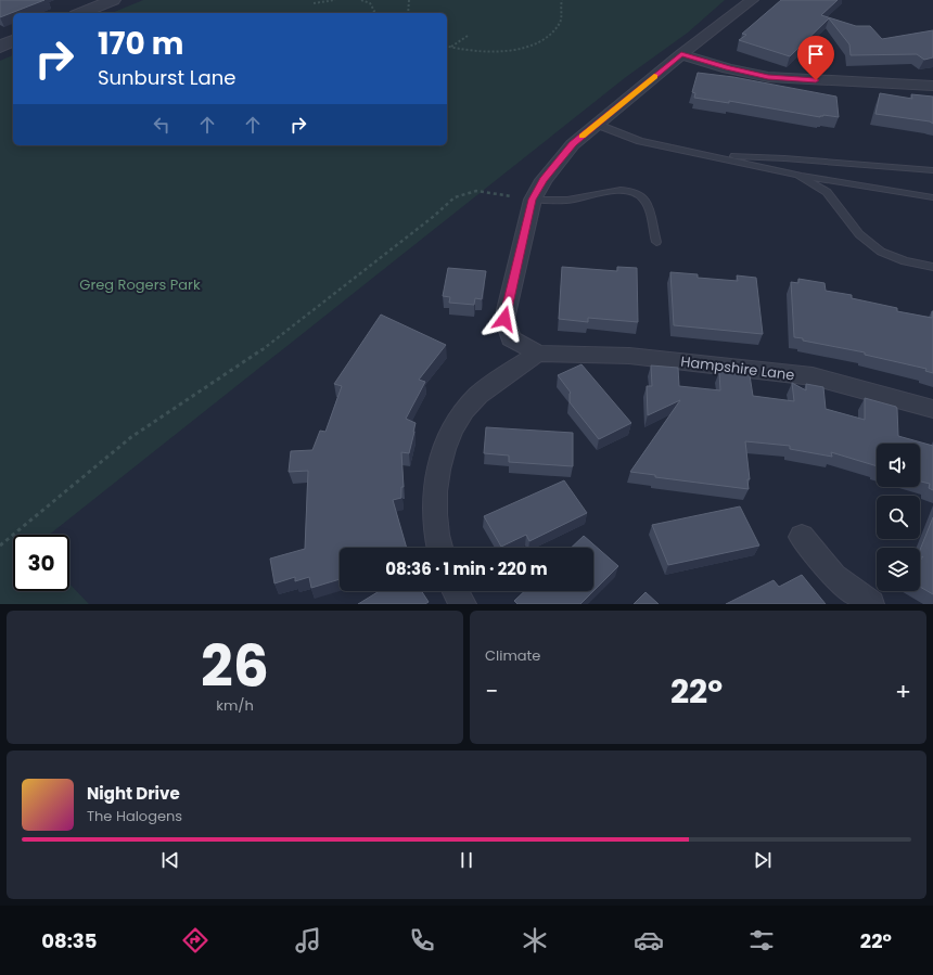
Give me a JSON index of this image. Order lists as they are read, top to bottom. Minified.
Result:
{"streets":{"street":["Hampshire Lane"]},"parks":["Greg Rogers Park"],"page":{"turn":["170 m","Sunburst Lane"],"limit":"30","trip":"08:36 · 1 min · 220 m","tile":[["26","km/h"],"Climate"],"heat":["−","22°","+"],"song":["Night Drive","The Halogens"],"tabs":["08:35","22°"]}}
